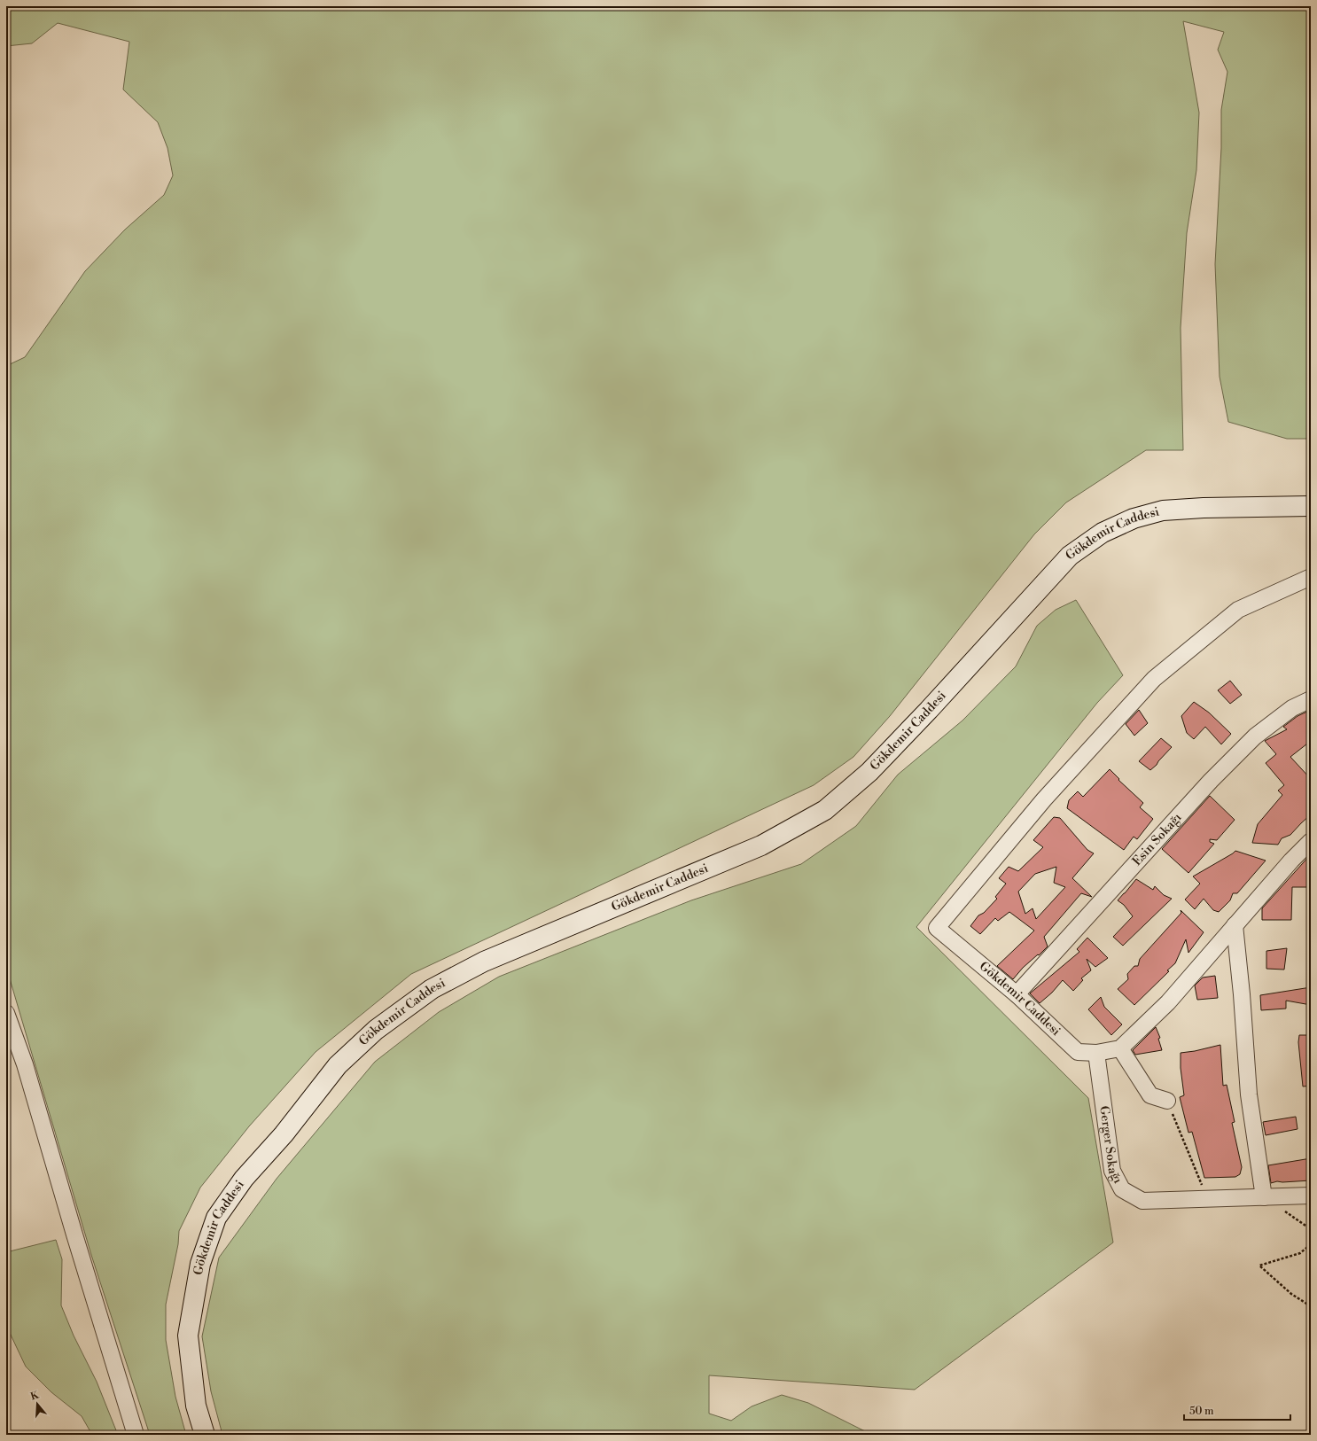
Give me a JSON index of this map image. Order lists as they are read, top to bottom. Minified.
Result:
{"streets":{"main road":["Gökdemir Caddesi"],"street":["Esin Sokağı","Gerger Sokağı"]},"crossings":[["Gökdemir Caddesi","Esin Sokağı"],["Gökdemir Caddesi","Gerger Sokağı"]],"scale_bar":"50 m","north":"top"}
